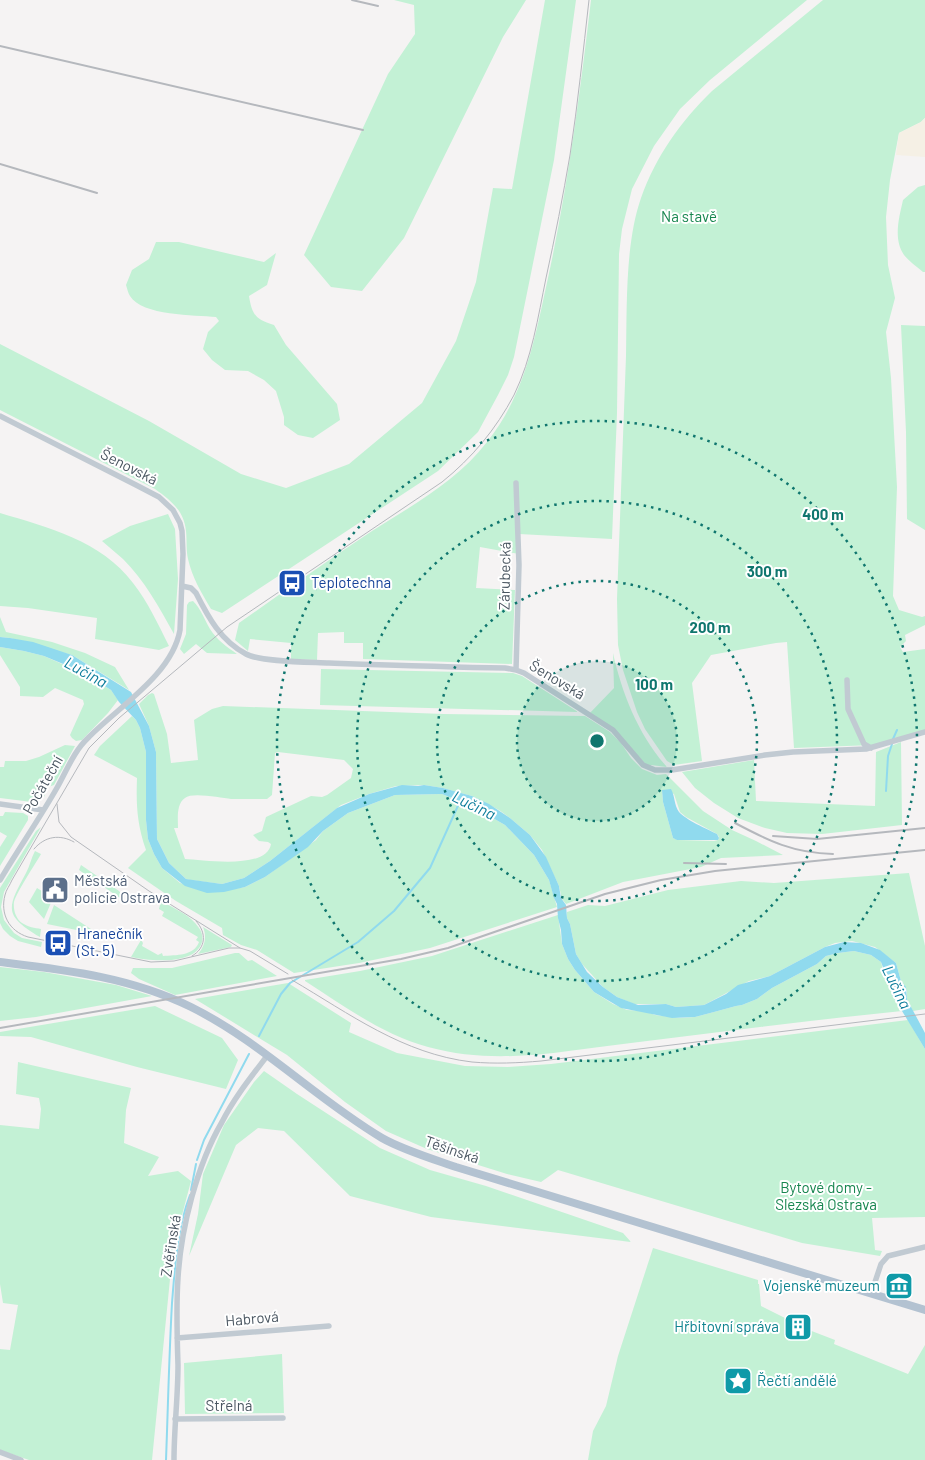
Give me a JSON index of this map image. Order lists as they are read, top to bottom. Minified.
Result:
{"streets":{"main road":["Těšínská"],"street":["Šenovská","Zárubecká","Počáteční","Zvěřinská","Habrová","Střelná"]},"crossings":[["Šenovská","Zárubecká"],["Šenovská","Počáteční"],["Těšínská","Zvěřinská"],["Zvěřinská","Habrová"],["Zvěřinská","Střelná"]],"water":["Lučina"],"parks":["Na stavě","Bytové domy - Slezská Ostrava"],"places":{"bus stop":["Teplotechna","Hranečník (St. 5)"],"public building":["Městská policie Ostrava"],"museum":["Vojenské muzeum"],"building":["Hřbitovní správa"],"place":["Řečtí andělé"]},"rings":["400 m","300 m","200 m","100 m"]}
